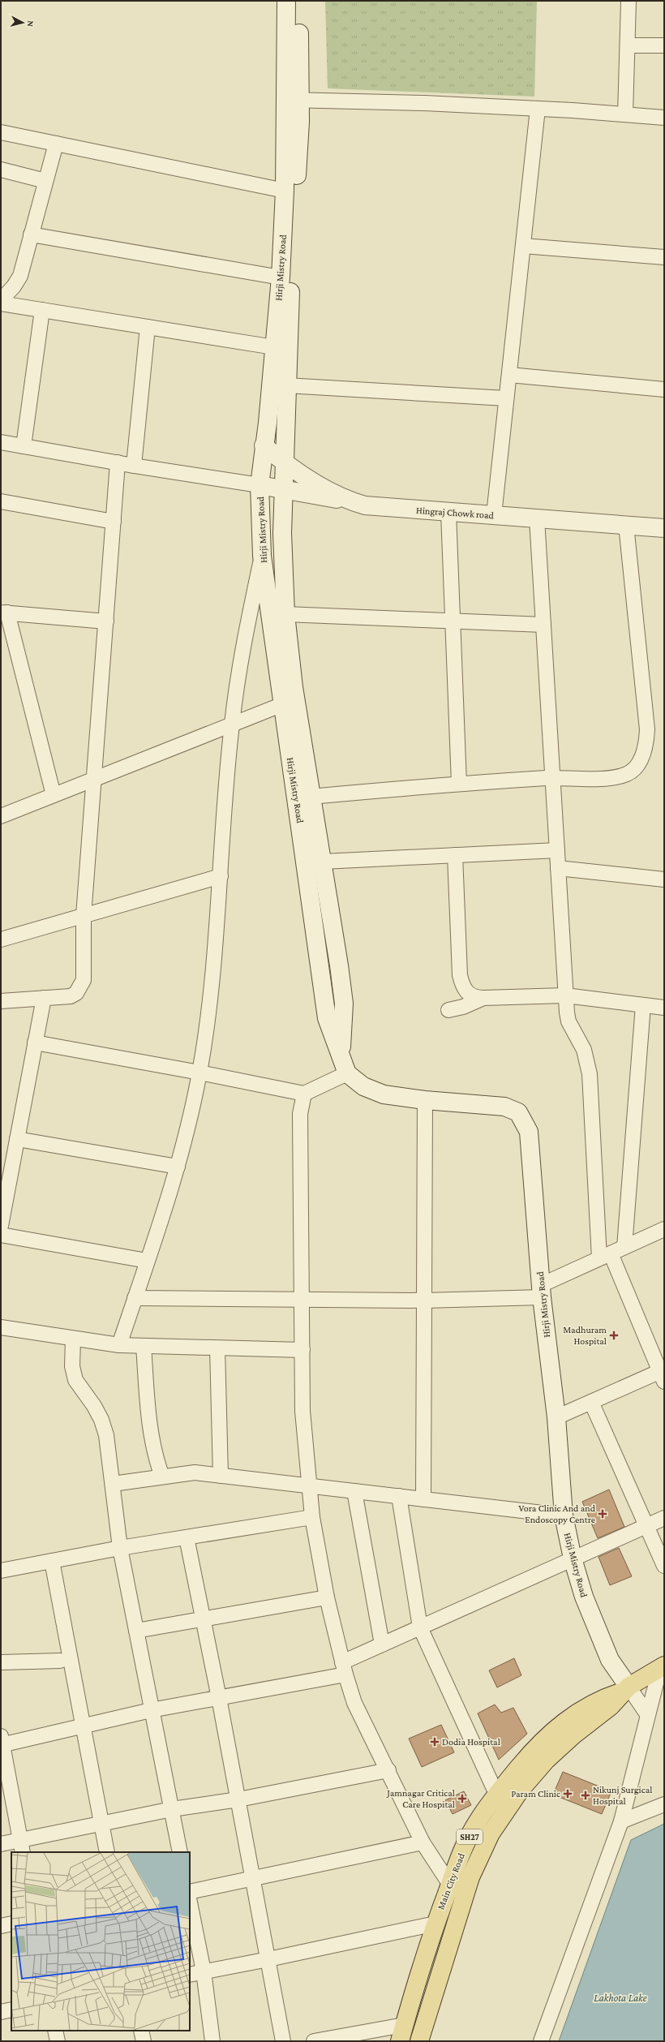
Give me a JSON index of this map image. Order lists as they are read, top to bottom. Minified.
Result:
{"streets":{"main road":["Hirji Mistry Road","Hingraj Chowk road","SH27","Main City Road"]},"crossings":[["Hirji Mistry Road","Hingraj Chowk road"],["Hirji Mistry Road","Main City Road"]],"water":["Lakhota Lake"],"places":{"health":["Madhuram Hospital","Vora Clinic And and Endoscopy Centre","Dodia Hospital","Param Clinic","Nikunj Surgical Hospital","Jamnagar Critical Care Hospital"]},"north":"right"}
